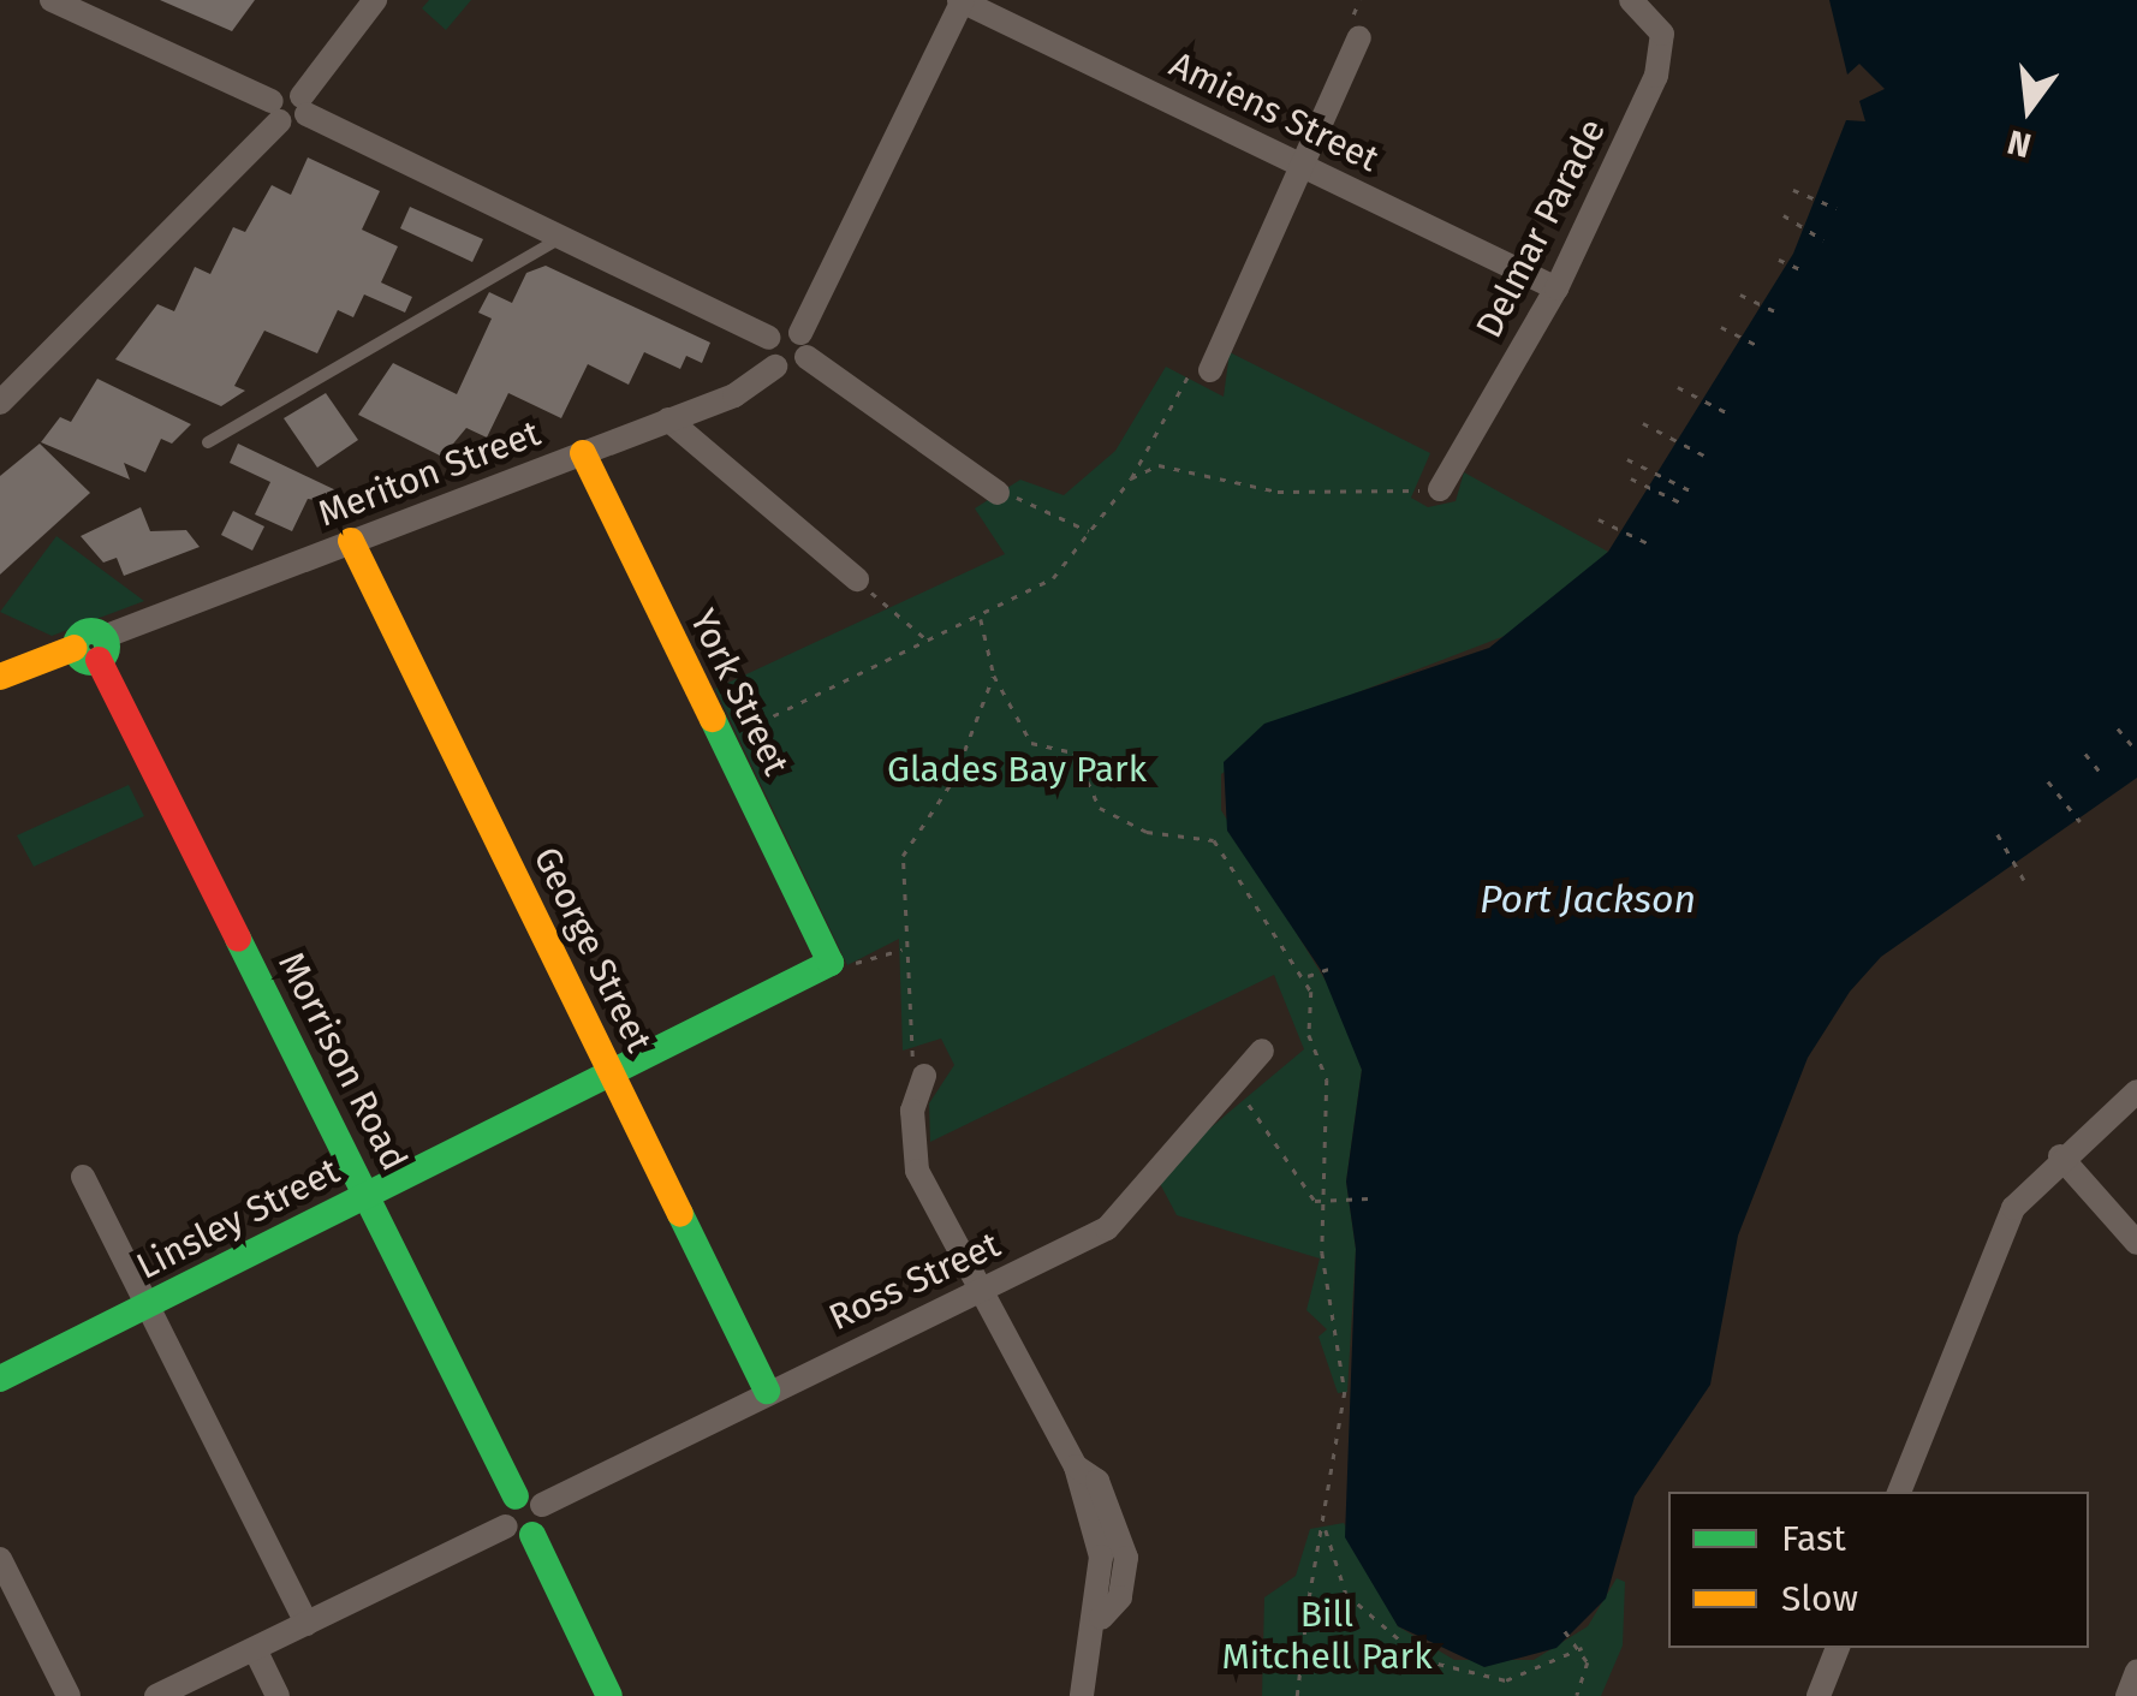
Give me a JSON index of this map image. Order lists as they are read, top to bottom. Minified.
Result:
{"streets":{"street":["Amiens Street","Delmar Parade","Meriton Street","York Street","George Street","Morrison Road","Linsley Street","Ross Street"]},"crossings":[["Amiens Street","Delmar Parade"],["Meriton Street","York Street"],["Meriton Street","George Street"],["Meriton Street","Morrison Road"],["York Street","Linsley Street"],["George Street","Linsley Street"],["George Street","Ross Street"],["Morrison Road","Linsley Street"],["Morrison Road","Ross Street"]],"water":["Port Jackson"],"parks":["Glades Bay Park","Bill Mitchell Park"],"legend":["Fast","Slow"],"north":"bottom"}
